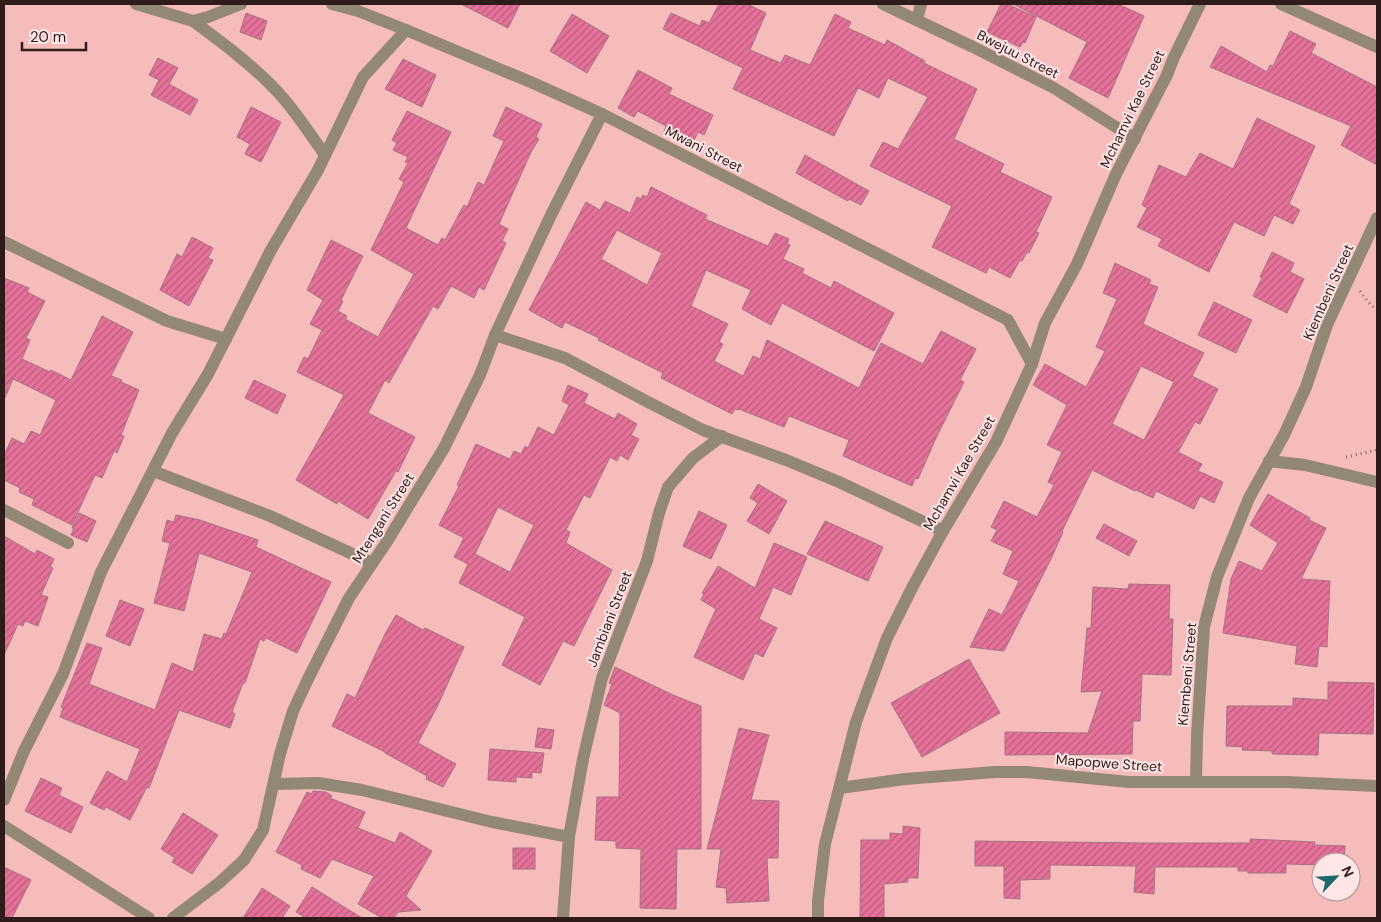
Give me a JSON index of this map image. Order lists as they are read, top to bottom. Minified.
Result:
{"streets":{"street":["Bwejuu Street","Mchamvi Kae Street","Mwani Street","Kiembeni Street","Mtengani Street","Jambiani Street","Mapopwe Street"]},"crossings":[["Bwejuu Street","Mchamvi Kae Street"],["Mchamvi Kae Street","Mwani Street"],["Mchamvi Kae Street","Mapopwe Street"],["Mwani Street","Mtengani Street"],["Kiembeni Street","Mapopwe Street"]],"scale_bar":"20 m","north":"top right"}
